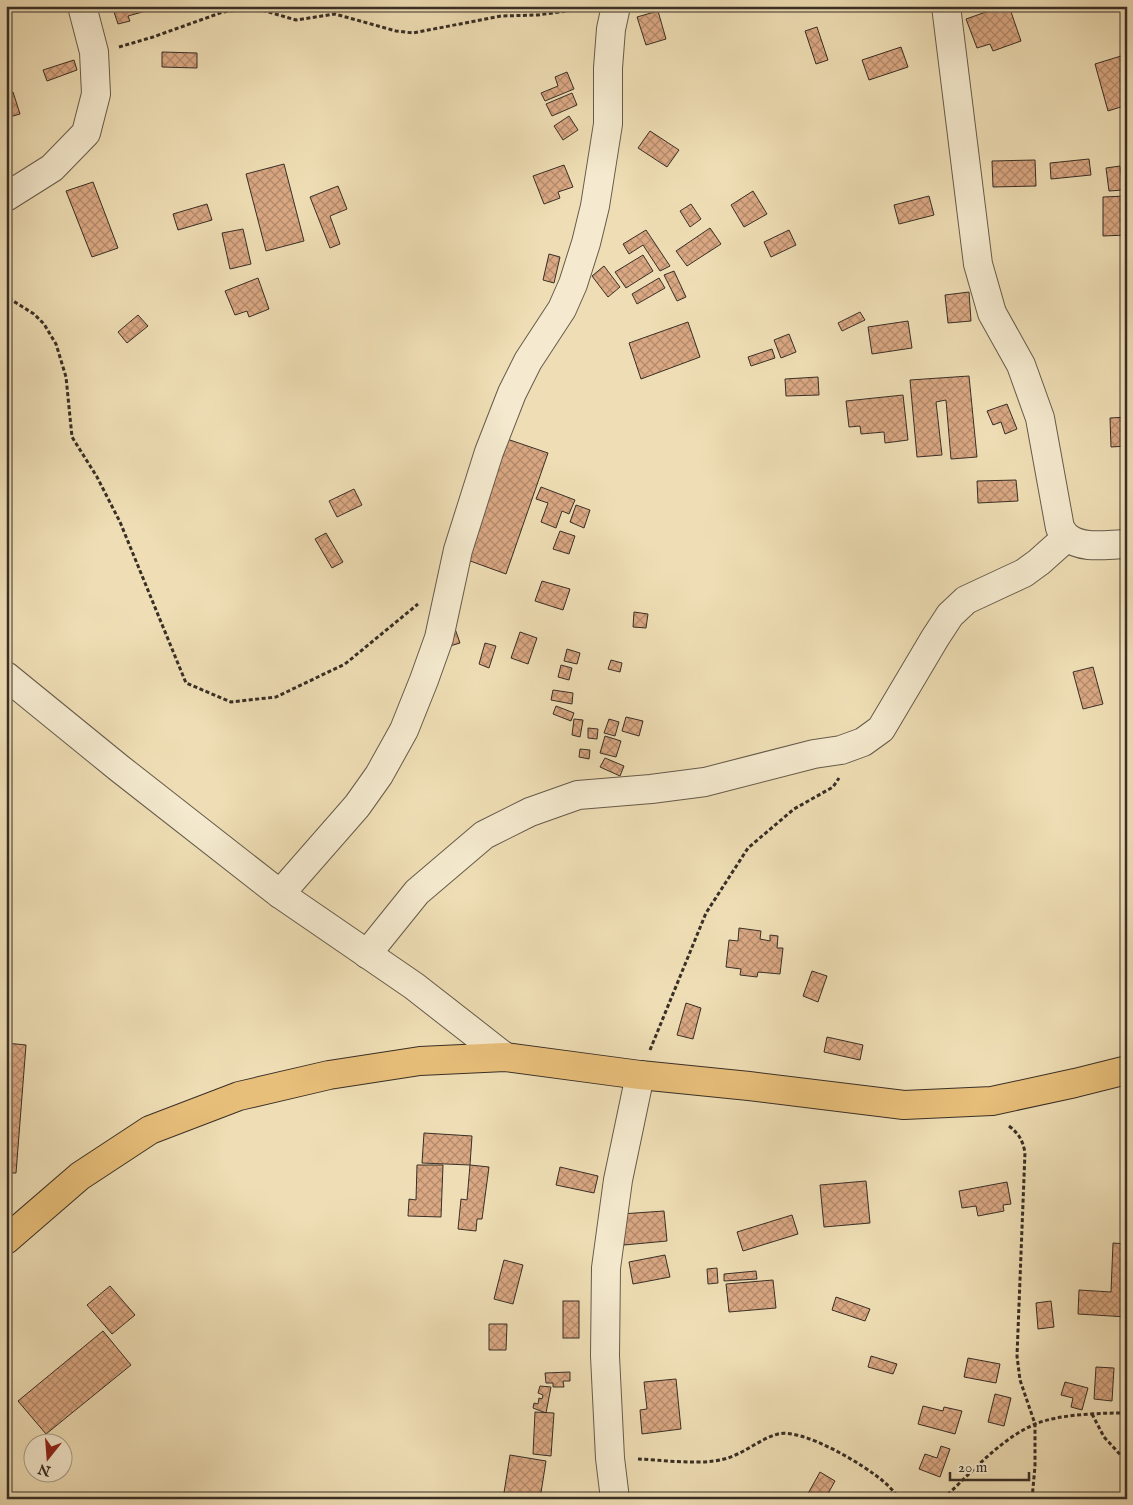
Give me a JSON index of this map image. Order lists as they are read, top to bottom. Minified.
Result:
{"scale_bar":"20 m","north":"bottom"}
